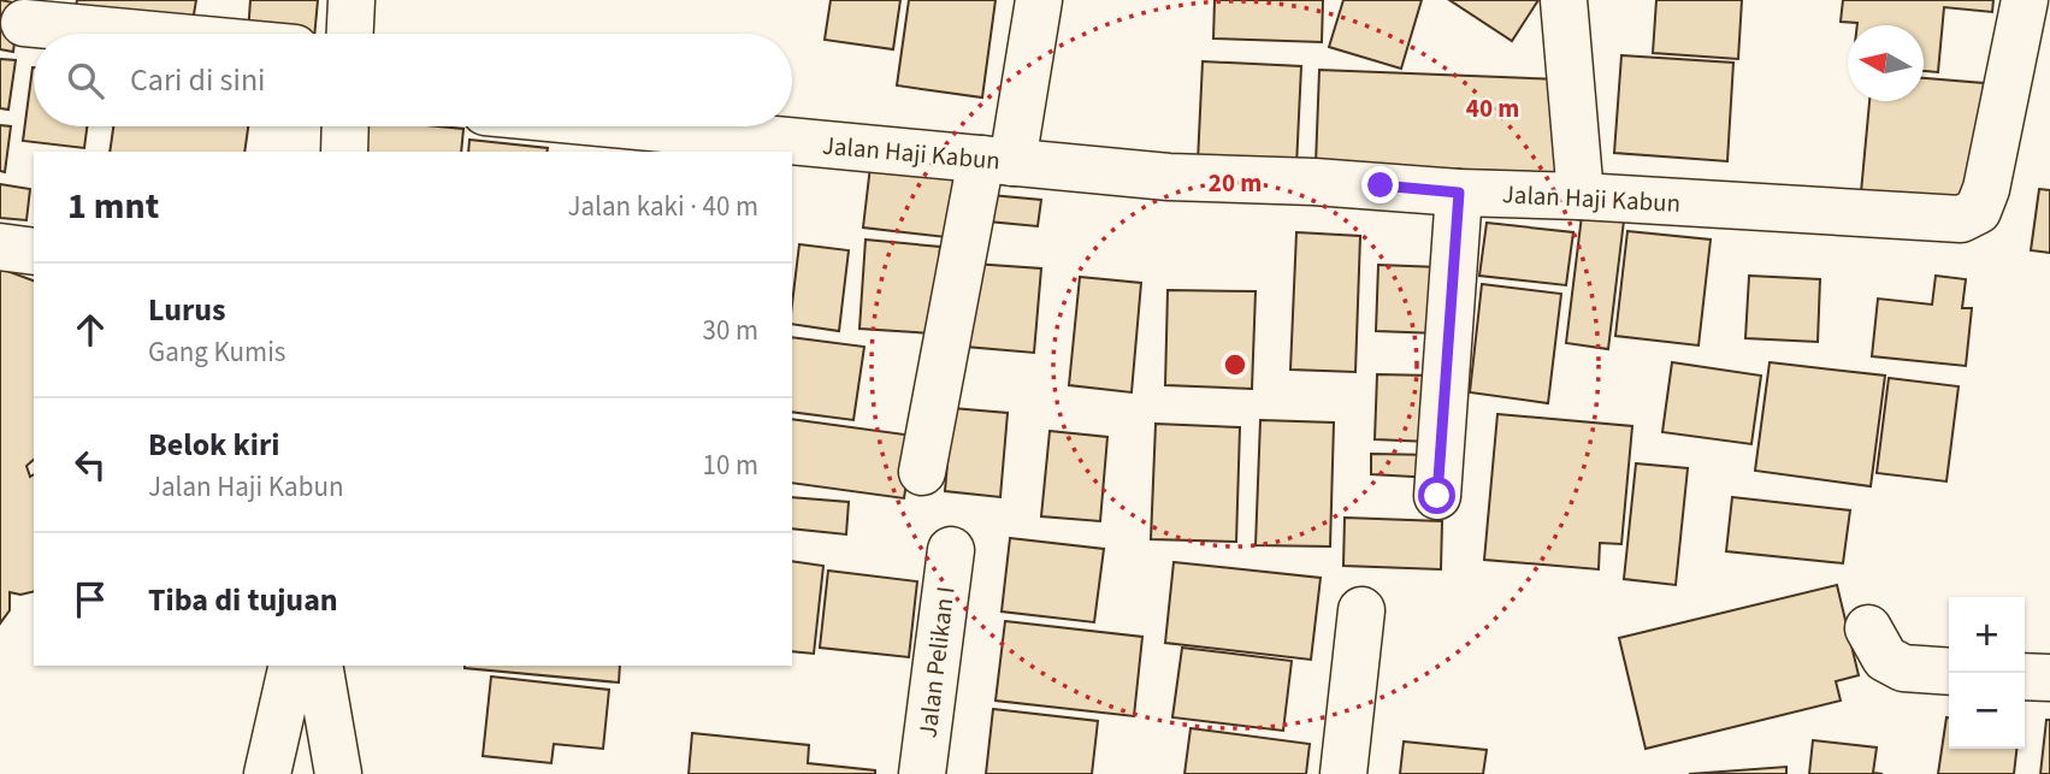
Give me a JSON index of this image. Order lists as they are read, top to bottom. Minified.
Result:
{"streets":{"street":["Jalan Haji Kabun","Jalan Pelikan I"]},"north":"left","page":{"search":"Cari di sini","heading":["1 mnt","Jalan kaki · 40 m"],"list":[["Lurus","Gang Kumis","30 m"],["Belok kiri","Jalan Haji Kabun","10 m"],"Tiba di tujuan"],"map_buttons":["+","−"]},"rings":["40 m","20 m"]}
